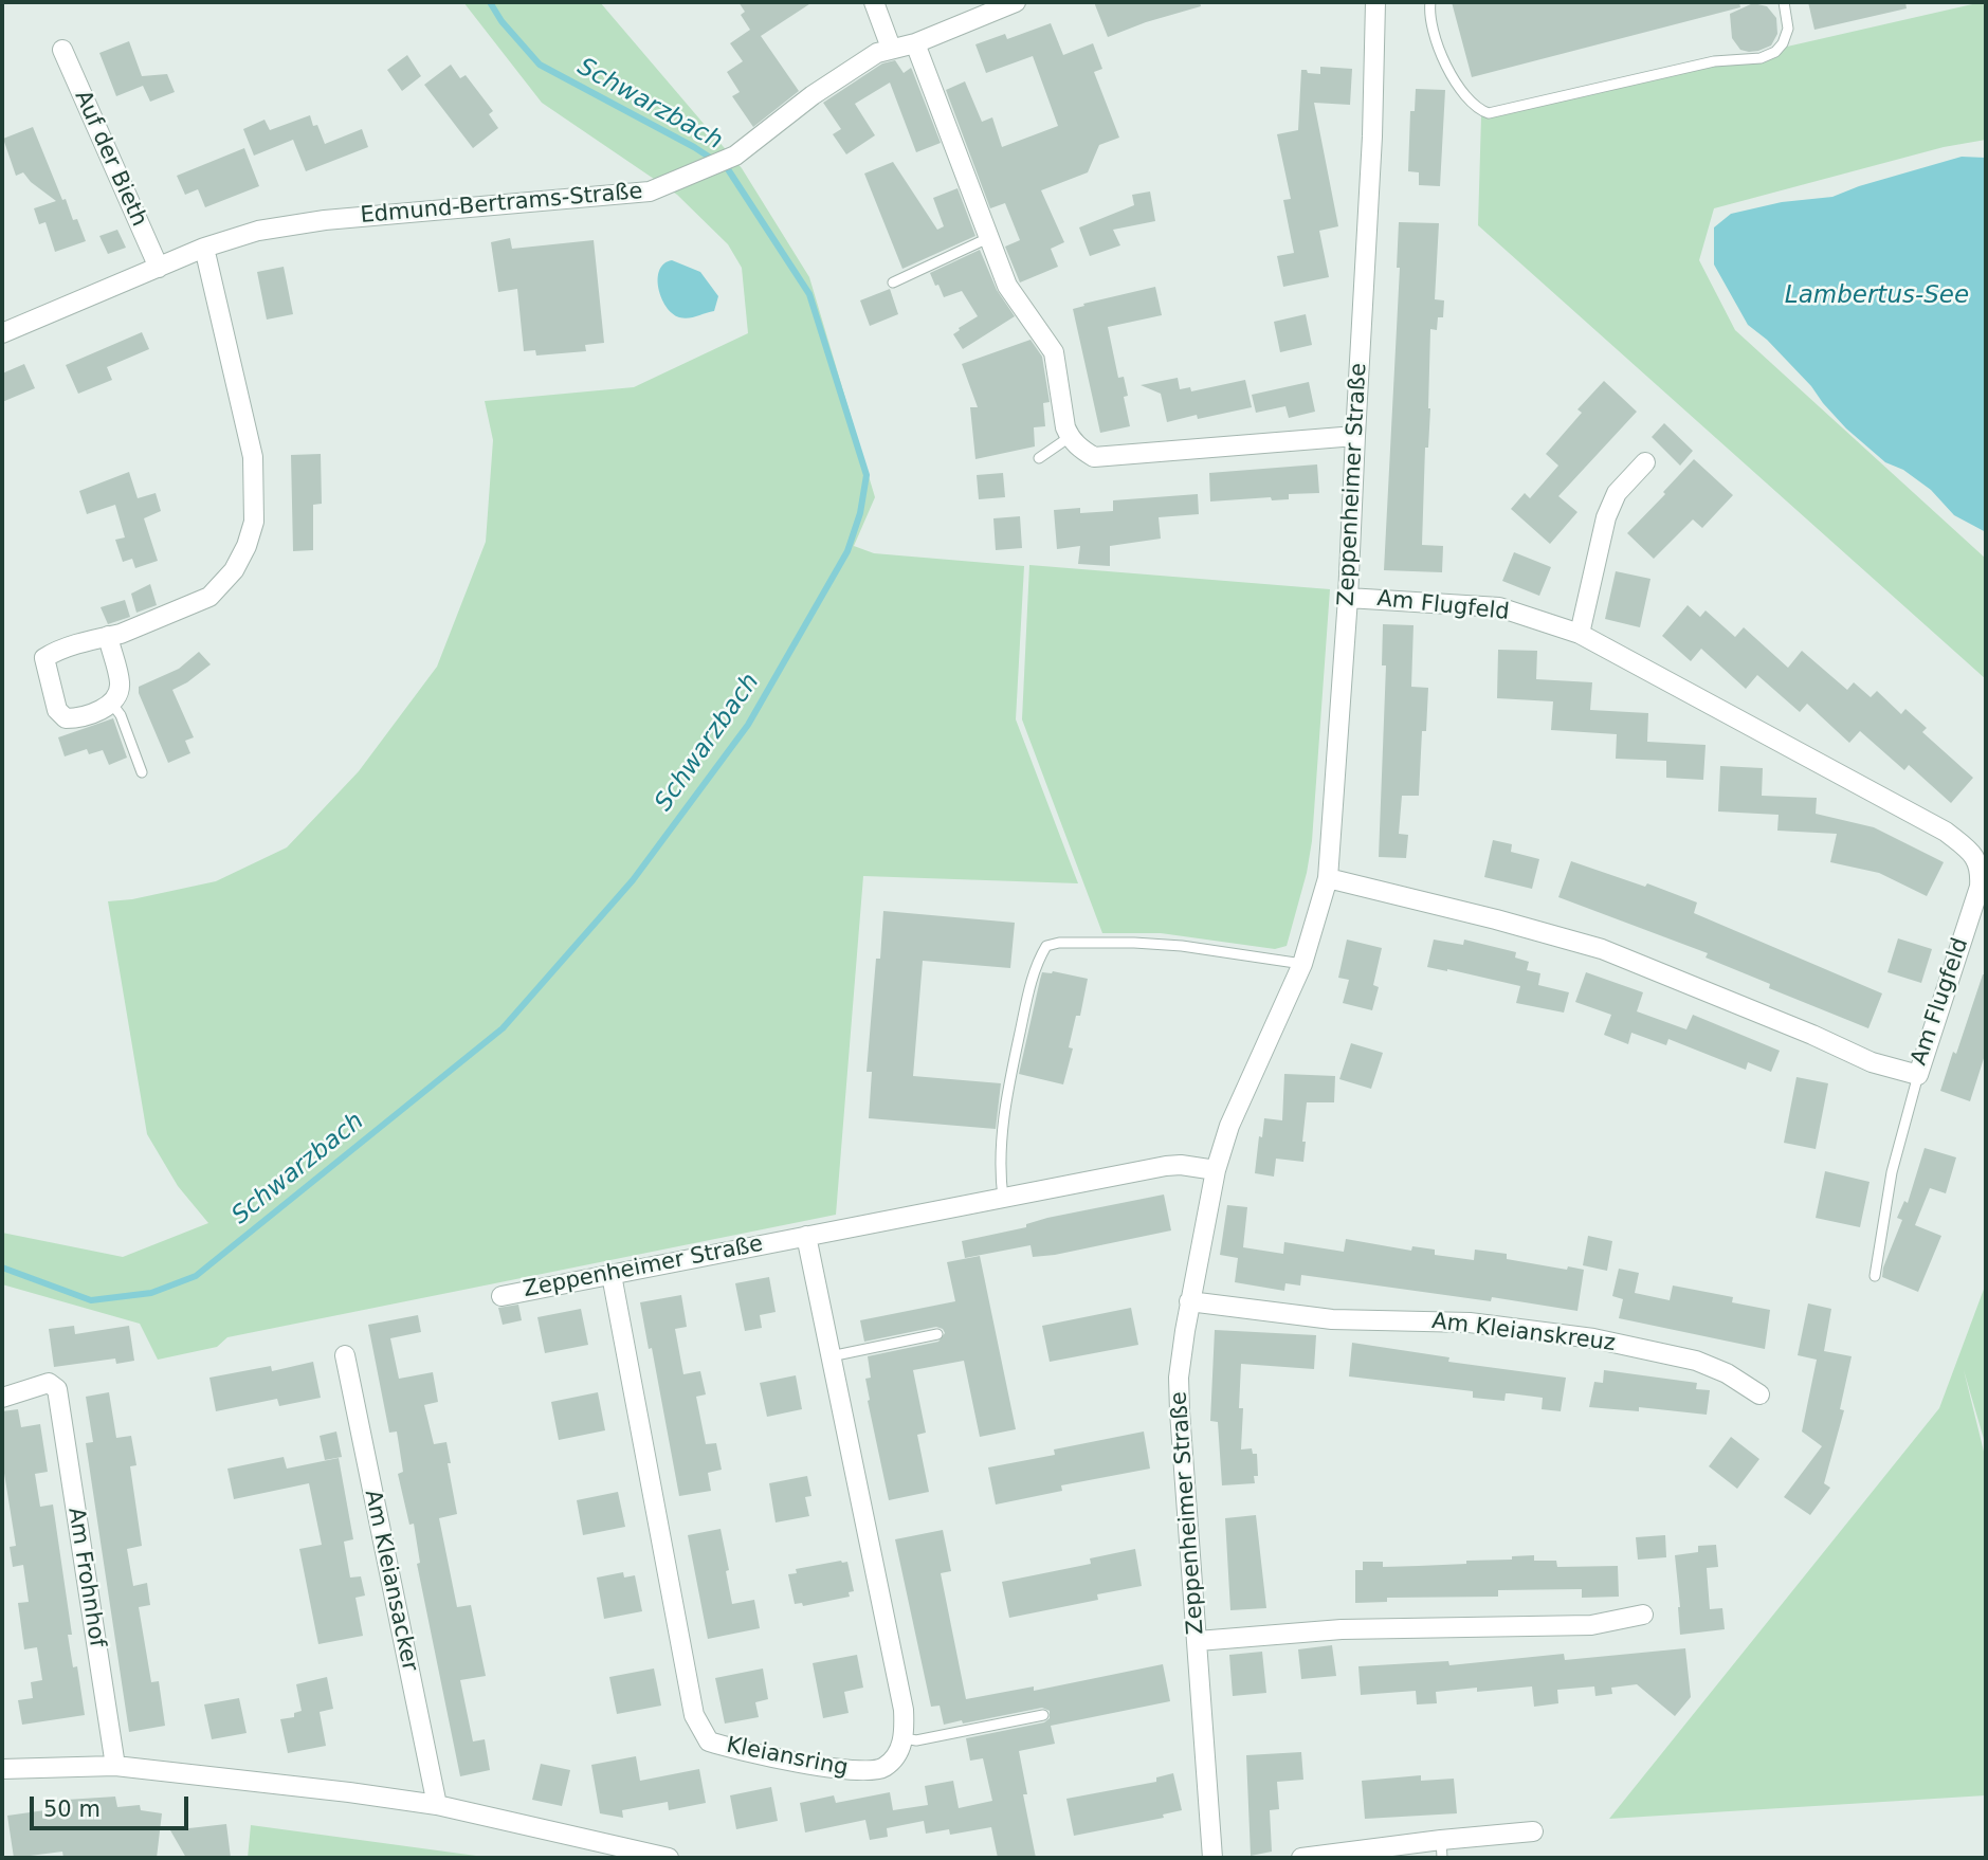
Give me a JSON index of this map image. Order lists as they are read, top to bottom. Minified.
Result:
{"streets":{"street":["Auf der Bieth","Edmund-Bertrams-Straße","Zeppenheimer Straße","Am Flugfeld","Am Kleianskreuz","Am Frohnhof","Am Kleiansacker","Kleiansring"]},"crossings":[["Auf der Bieth","Edmund-Bertrams-Straße"],["Zeppenheimer Straße","Am Flugfeld"],["Zeppenheimer Straße","Am Kleianskreuz"],["Zeppenheimer Straße","Kleiansring"]],"water":["Schwarzbach","Lambertus-See"],"scale_bar":"50 m"}
